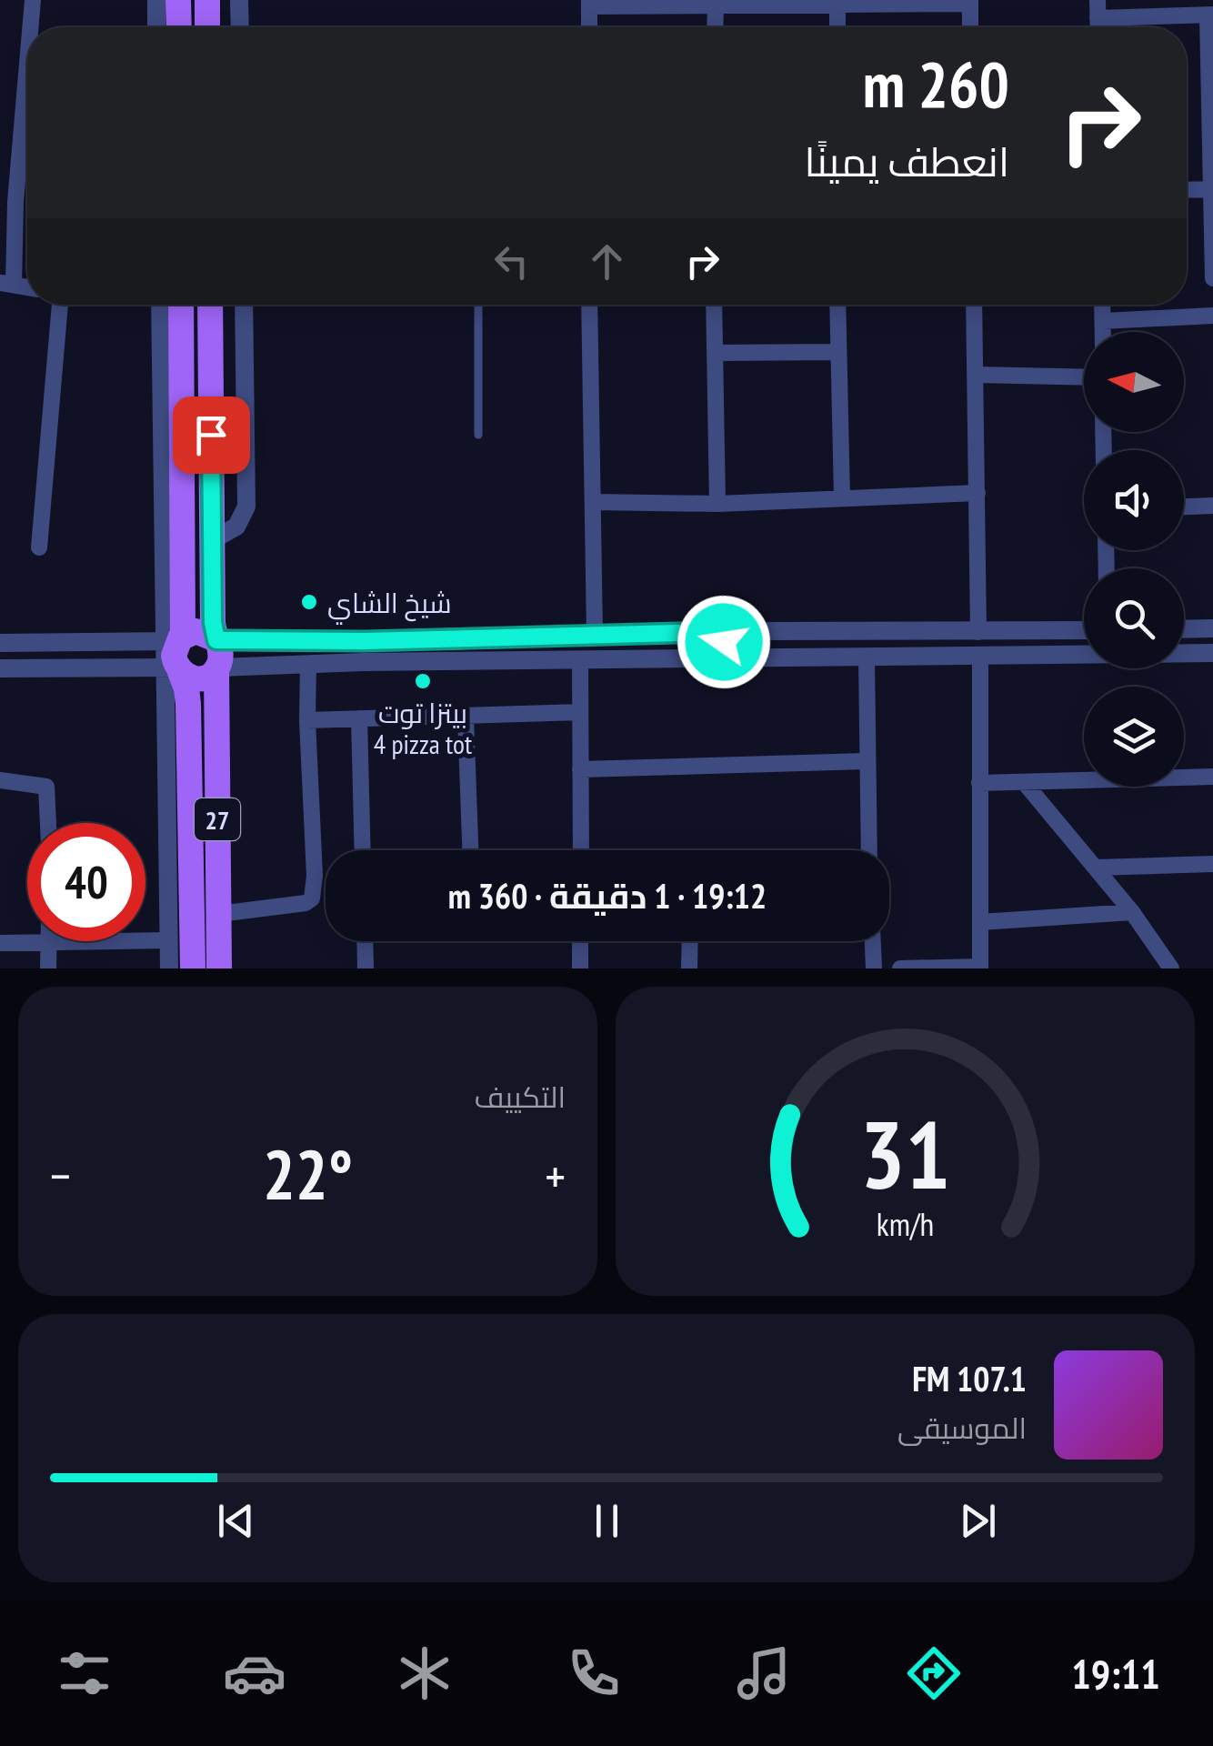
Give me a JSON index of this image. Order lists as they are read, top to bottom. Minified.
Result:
{"streets":{"main road":["27"]},"places":["شيخ الشاي","بيتزا توت 4 pizza tot"],"north":"left","page":{"turn":["260 m","انعطف يمينًا"],"limit":"40","trip":"19:12 · 1 دقيقة · 360 m","tile":"التكييف","heat":["−","22°","+"],"song":["107.1 FM","الموسيقى"],"tabs":"19:11","gauge":["31","km/h"]}}
